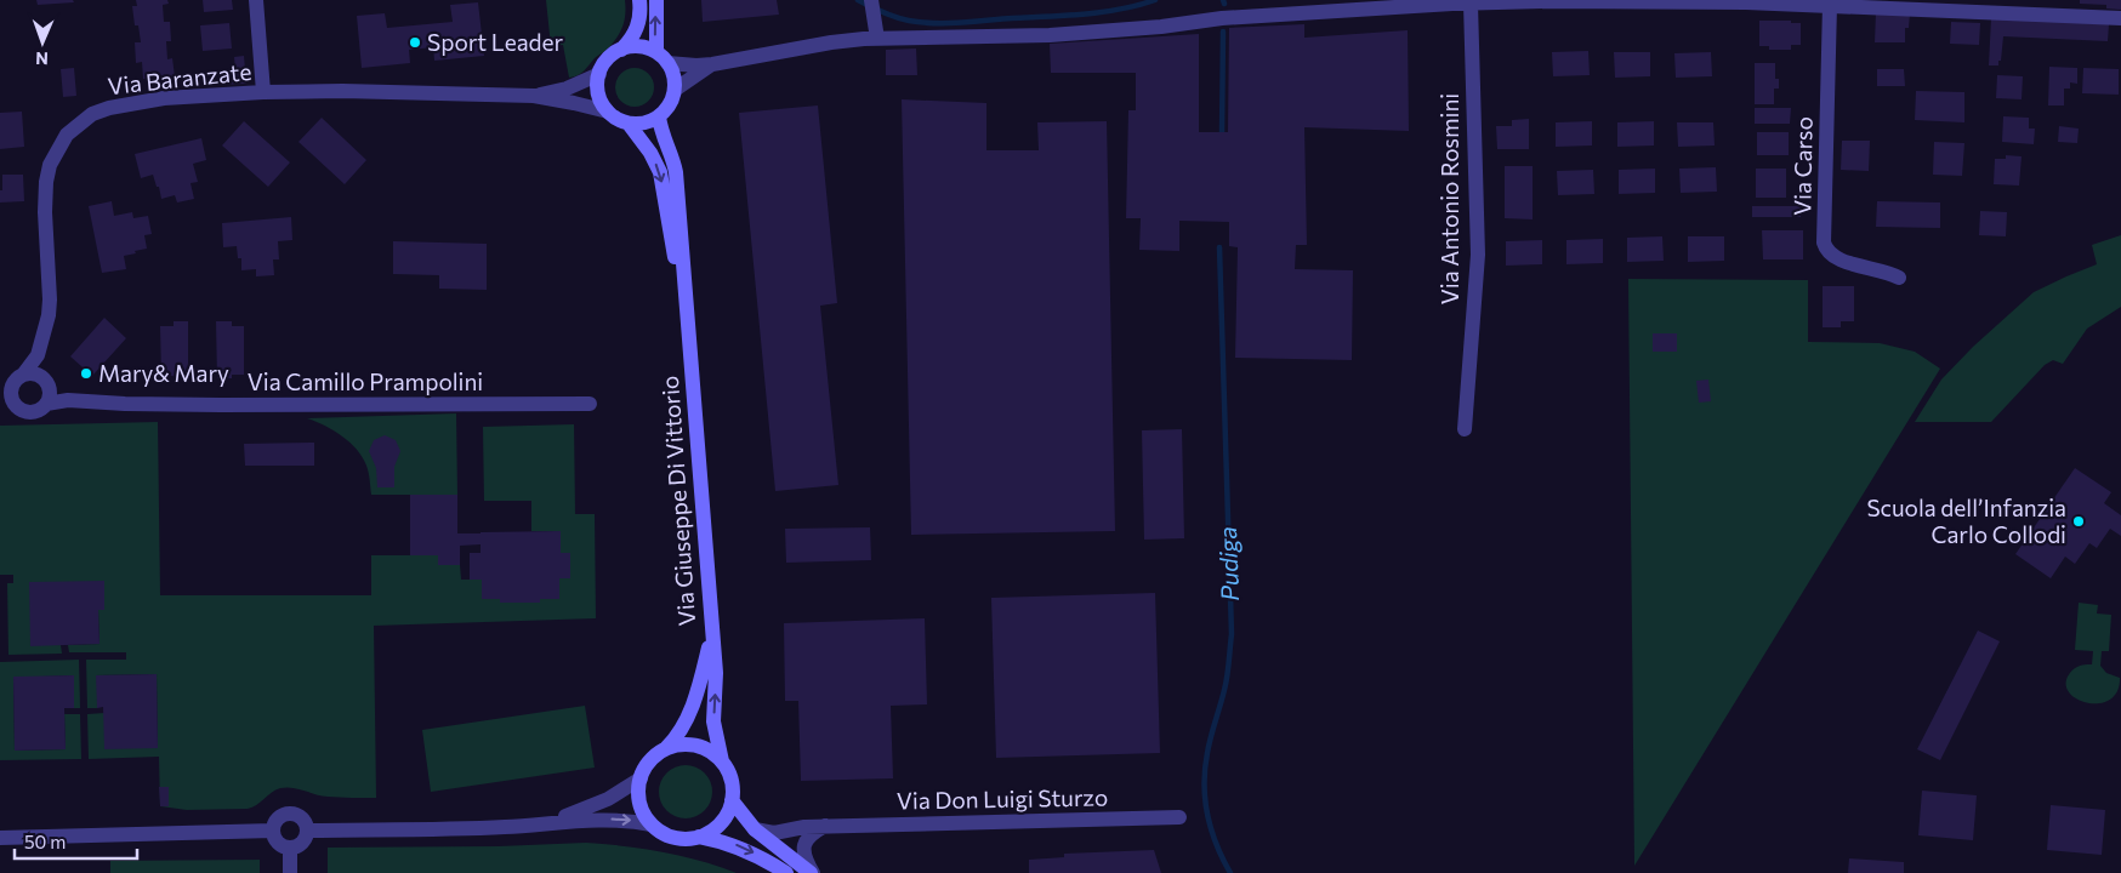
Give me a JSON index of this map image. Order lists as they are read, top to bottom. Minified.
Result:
{"streets":{"street":["Via Baranzate","Via Carso","Via Antonio Rosmini","Via Camillo Prampolini","Via Giuseppe Di Vittorio","Via Don Luigi Sturzo"]},"crossings":[["Via Baranzate","Via Camillo Prampolini"],["Via Baranzate","Via Giuseppe Di Vittorio"]],"water":["Pudiga"],"places":["Sport Leader","Mary& Mary","Scuola dell’Infanzia Carlo Collodi"],"scale_bar":"50 m","north":"bottom"}
